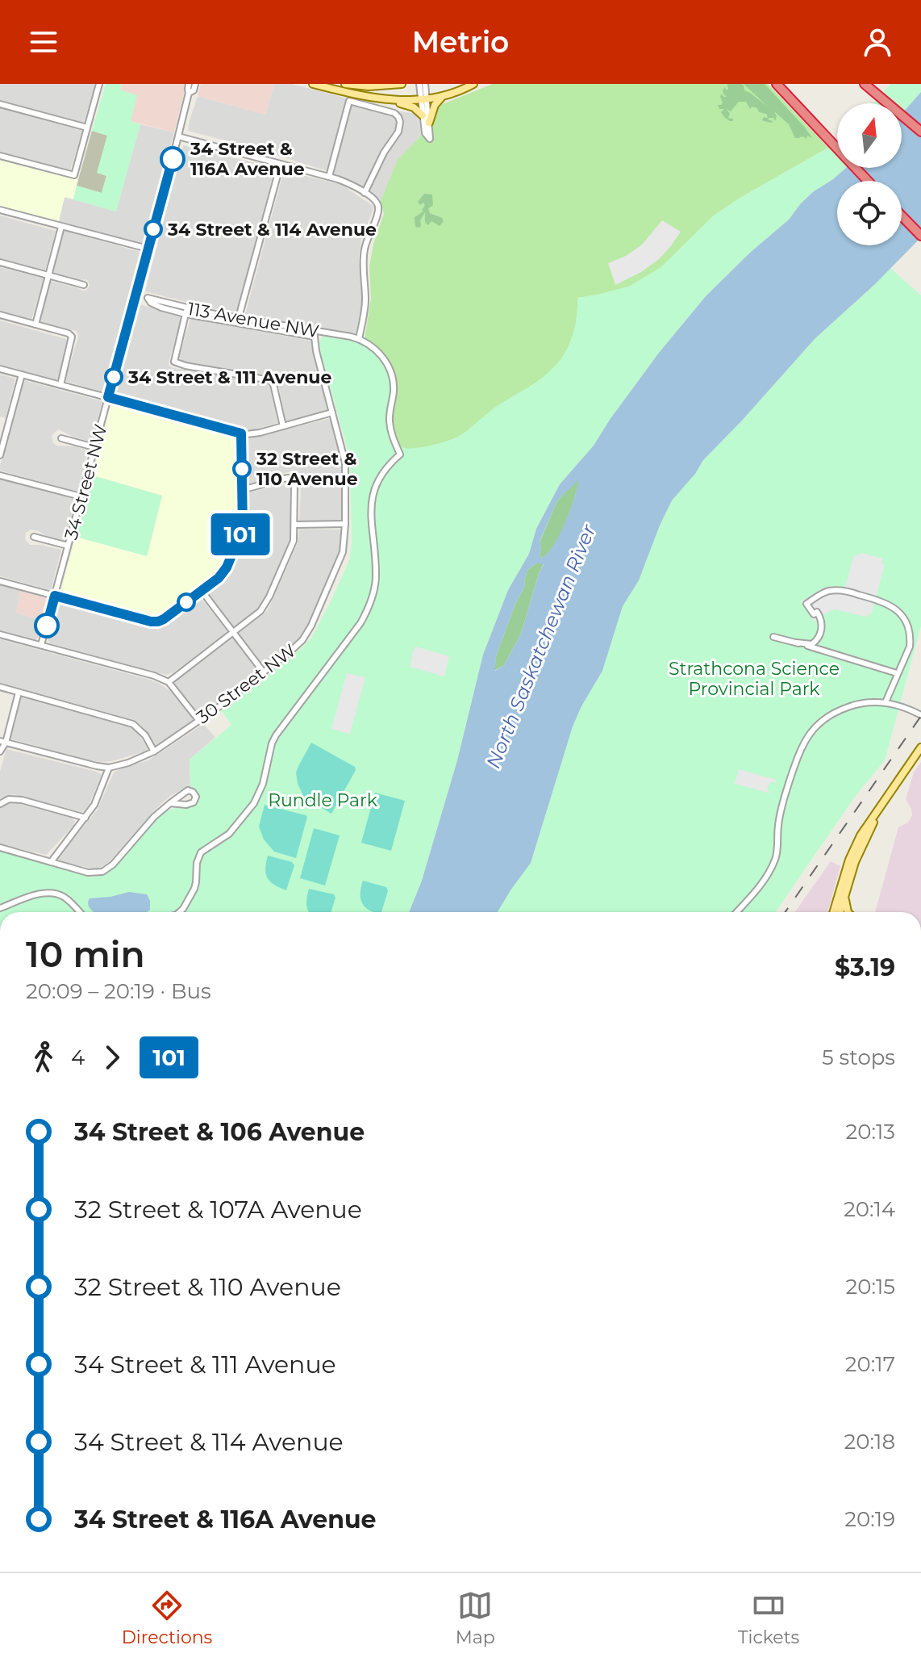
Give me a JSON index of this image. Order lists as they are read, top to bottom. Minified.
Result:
{"streets":{"street":["113 Avenue NW","34 Street NW","30 Street NW"]},"crossings":[["113 Avenue NW","34 Street NW"],["113 Avenue NW","30 Street NW"]],"water":["North Saskatchewan River"],"parks":["Strathcona Science Provincial Park","Rundle Park"],"places":["34 Street & 116A Avenue","34 Street & 114 Avenue","34 Street & 111 Avenue","32 Street & 110 Avenue"],"lines":["bus line 101"],"north":"top","page":{"header":"Metrio","on_map":"101","heading":["10 min","20:09 – 20:19 · Bus","$3.19"],"legs":["4","101","5 stops"],"list":[{"name":"34 Street & 106 Avenue","value":"20:13"},{"name":"32 Street & 107A Avenue","value":"20:14"},{"name":"32 Street & 110 Avenue","value":"20:15"},{"name":"34 Street & 111 Avenue","value":"20:17"},{"name":"34 Street & 114 Avenue","value":"20:18"},{"name":"34 Street & 116A Avenue","value":"20:19"}],"tabs":["Directions","Map","Tickets"]}}
